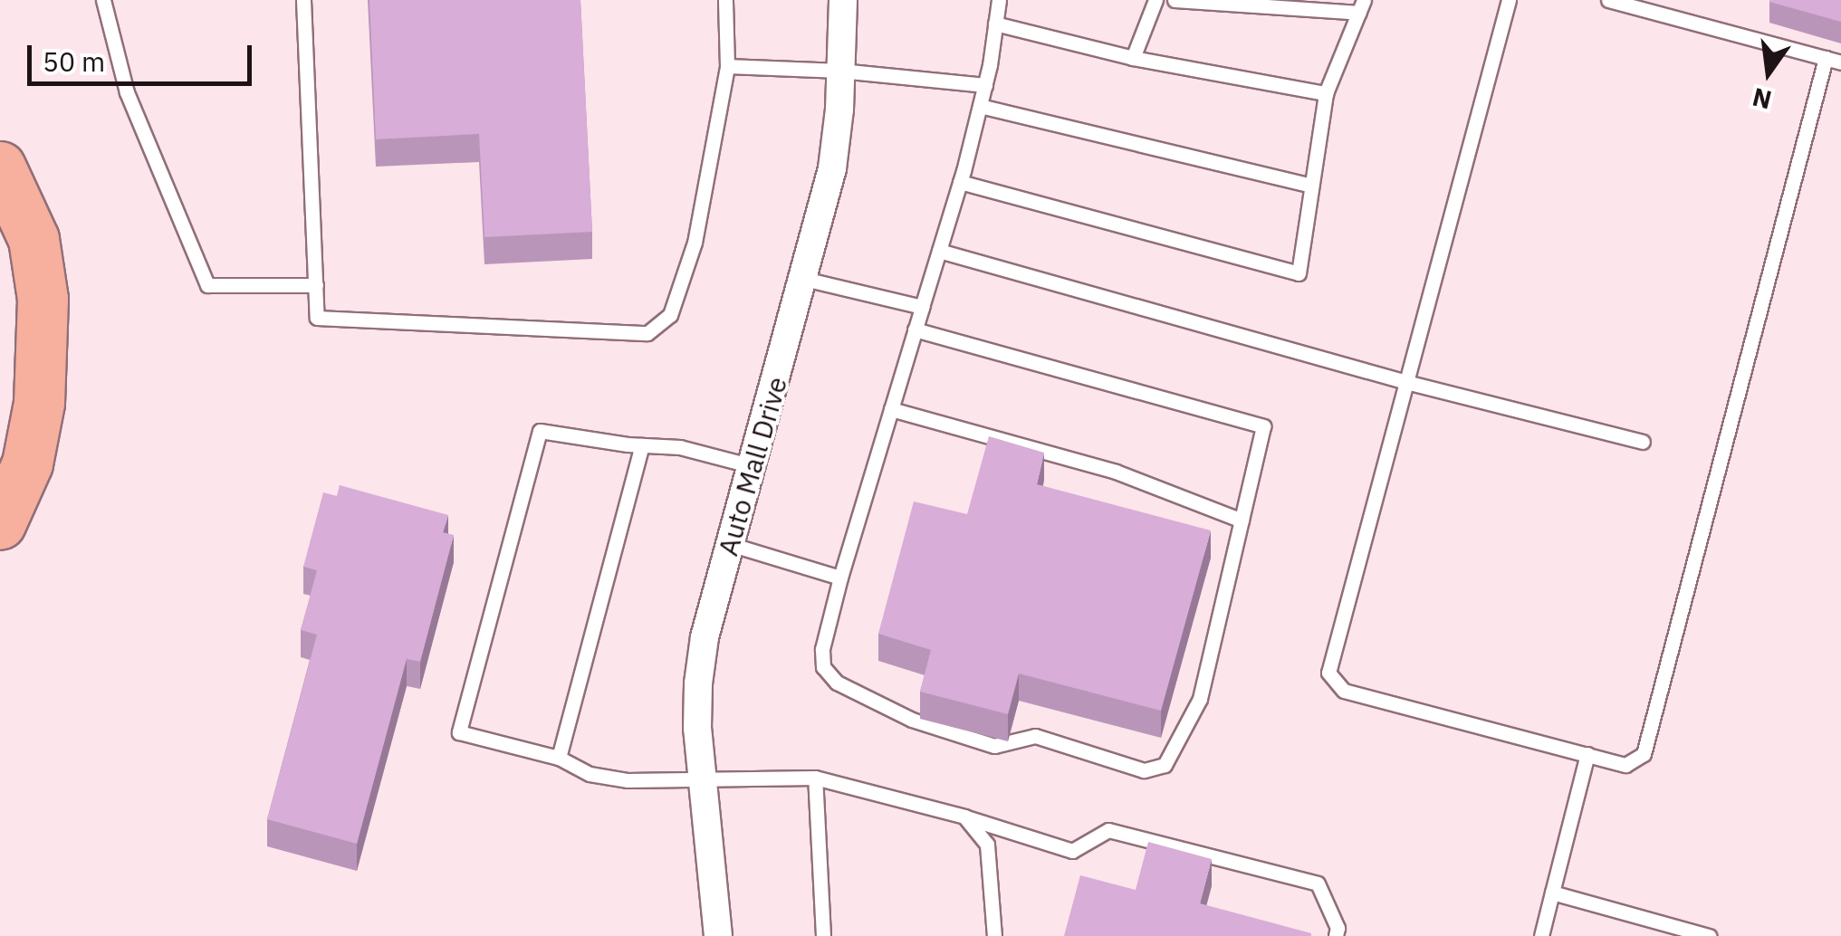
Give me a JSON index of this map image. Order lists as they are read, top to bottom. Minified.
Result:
{"streets":{"street":["Auto Mall Drive"]},"scale_bar":"50 m","north":"bottom"}
